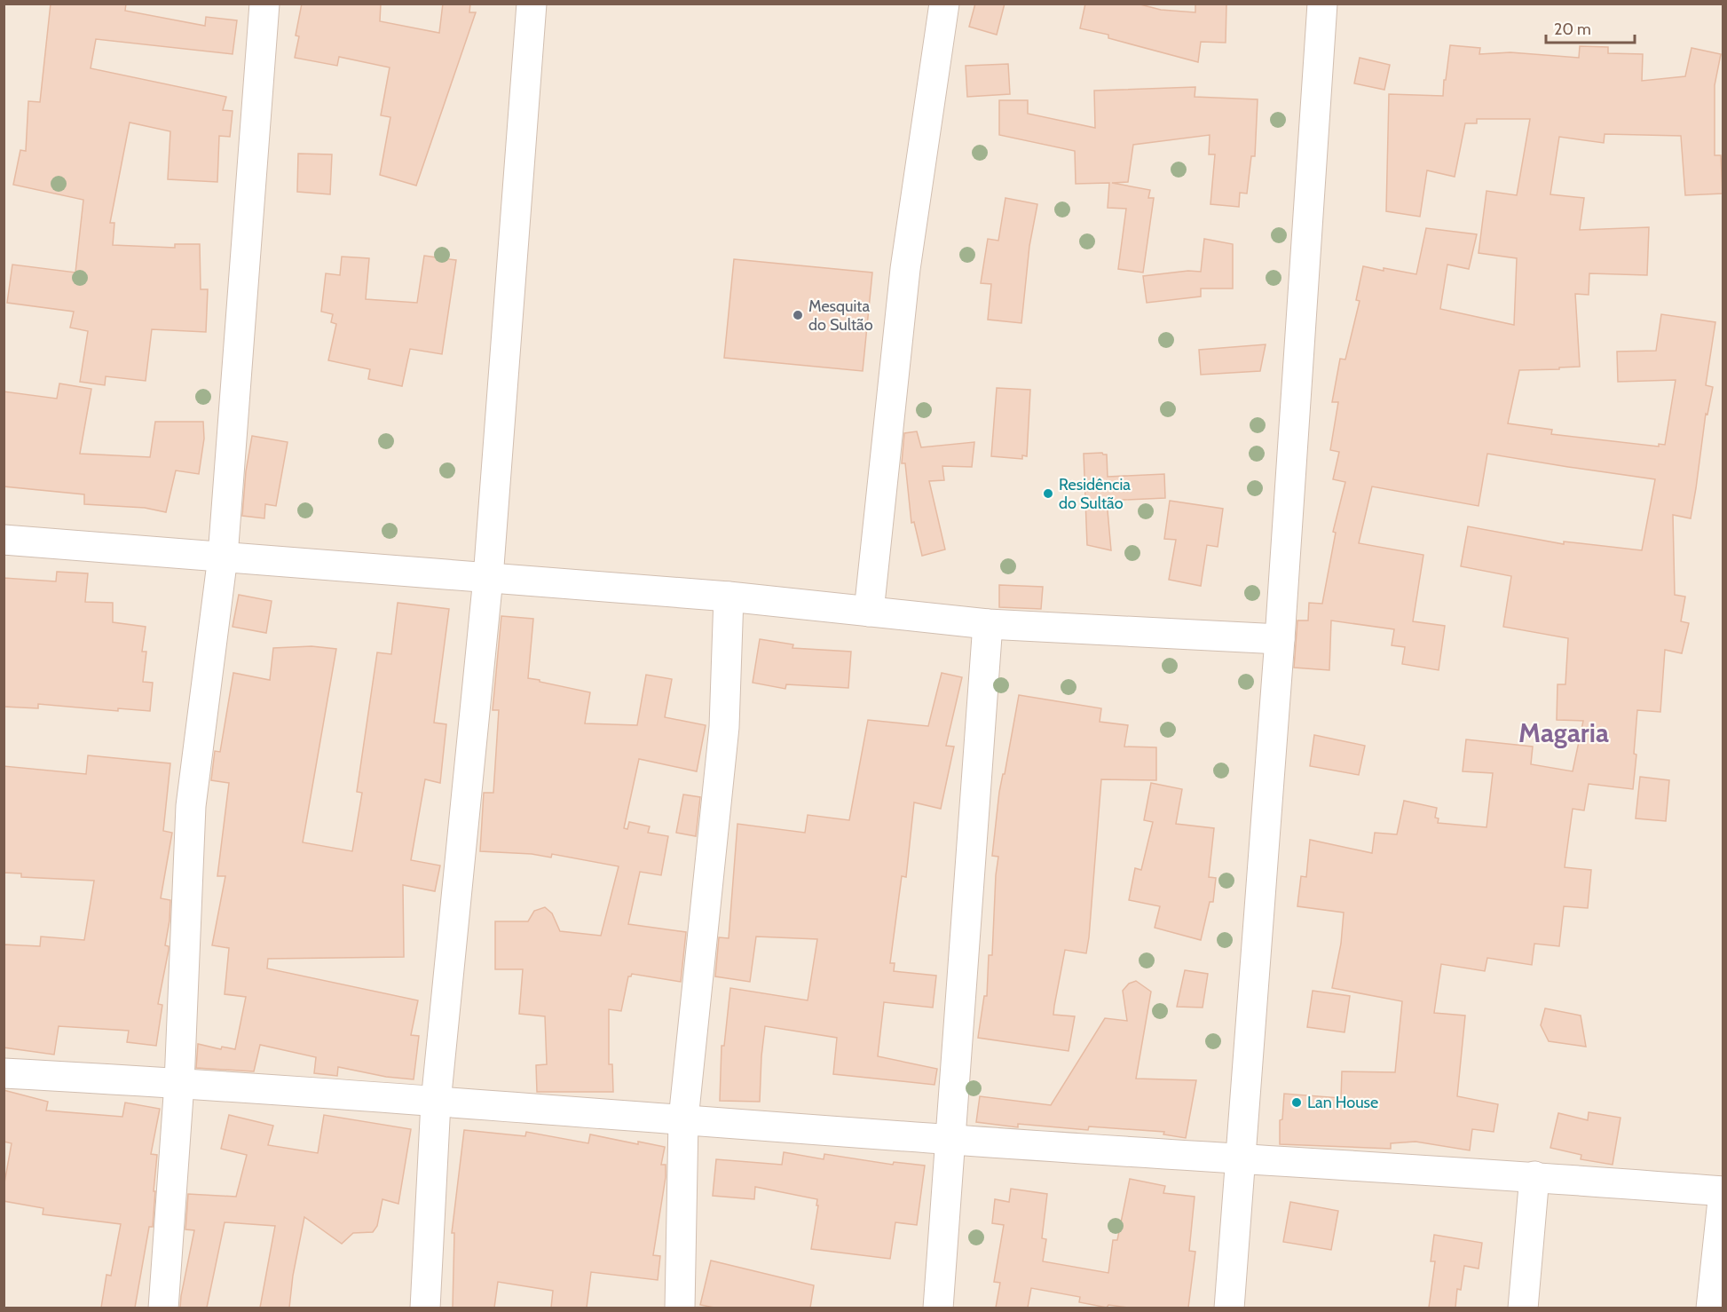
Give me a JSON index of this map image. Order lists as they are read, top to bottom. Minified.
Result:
{"districts":["Magaria"],"places":["Mesquita do Sultão","Residência do Sultão","Lan House"],"scale_bar":"20 m"}
